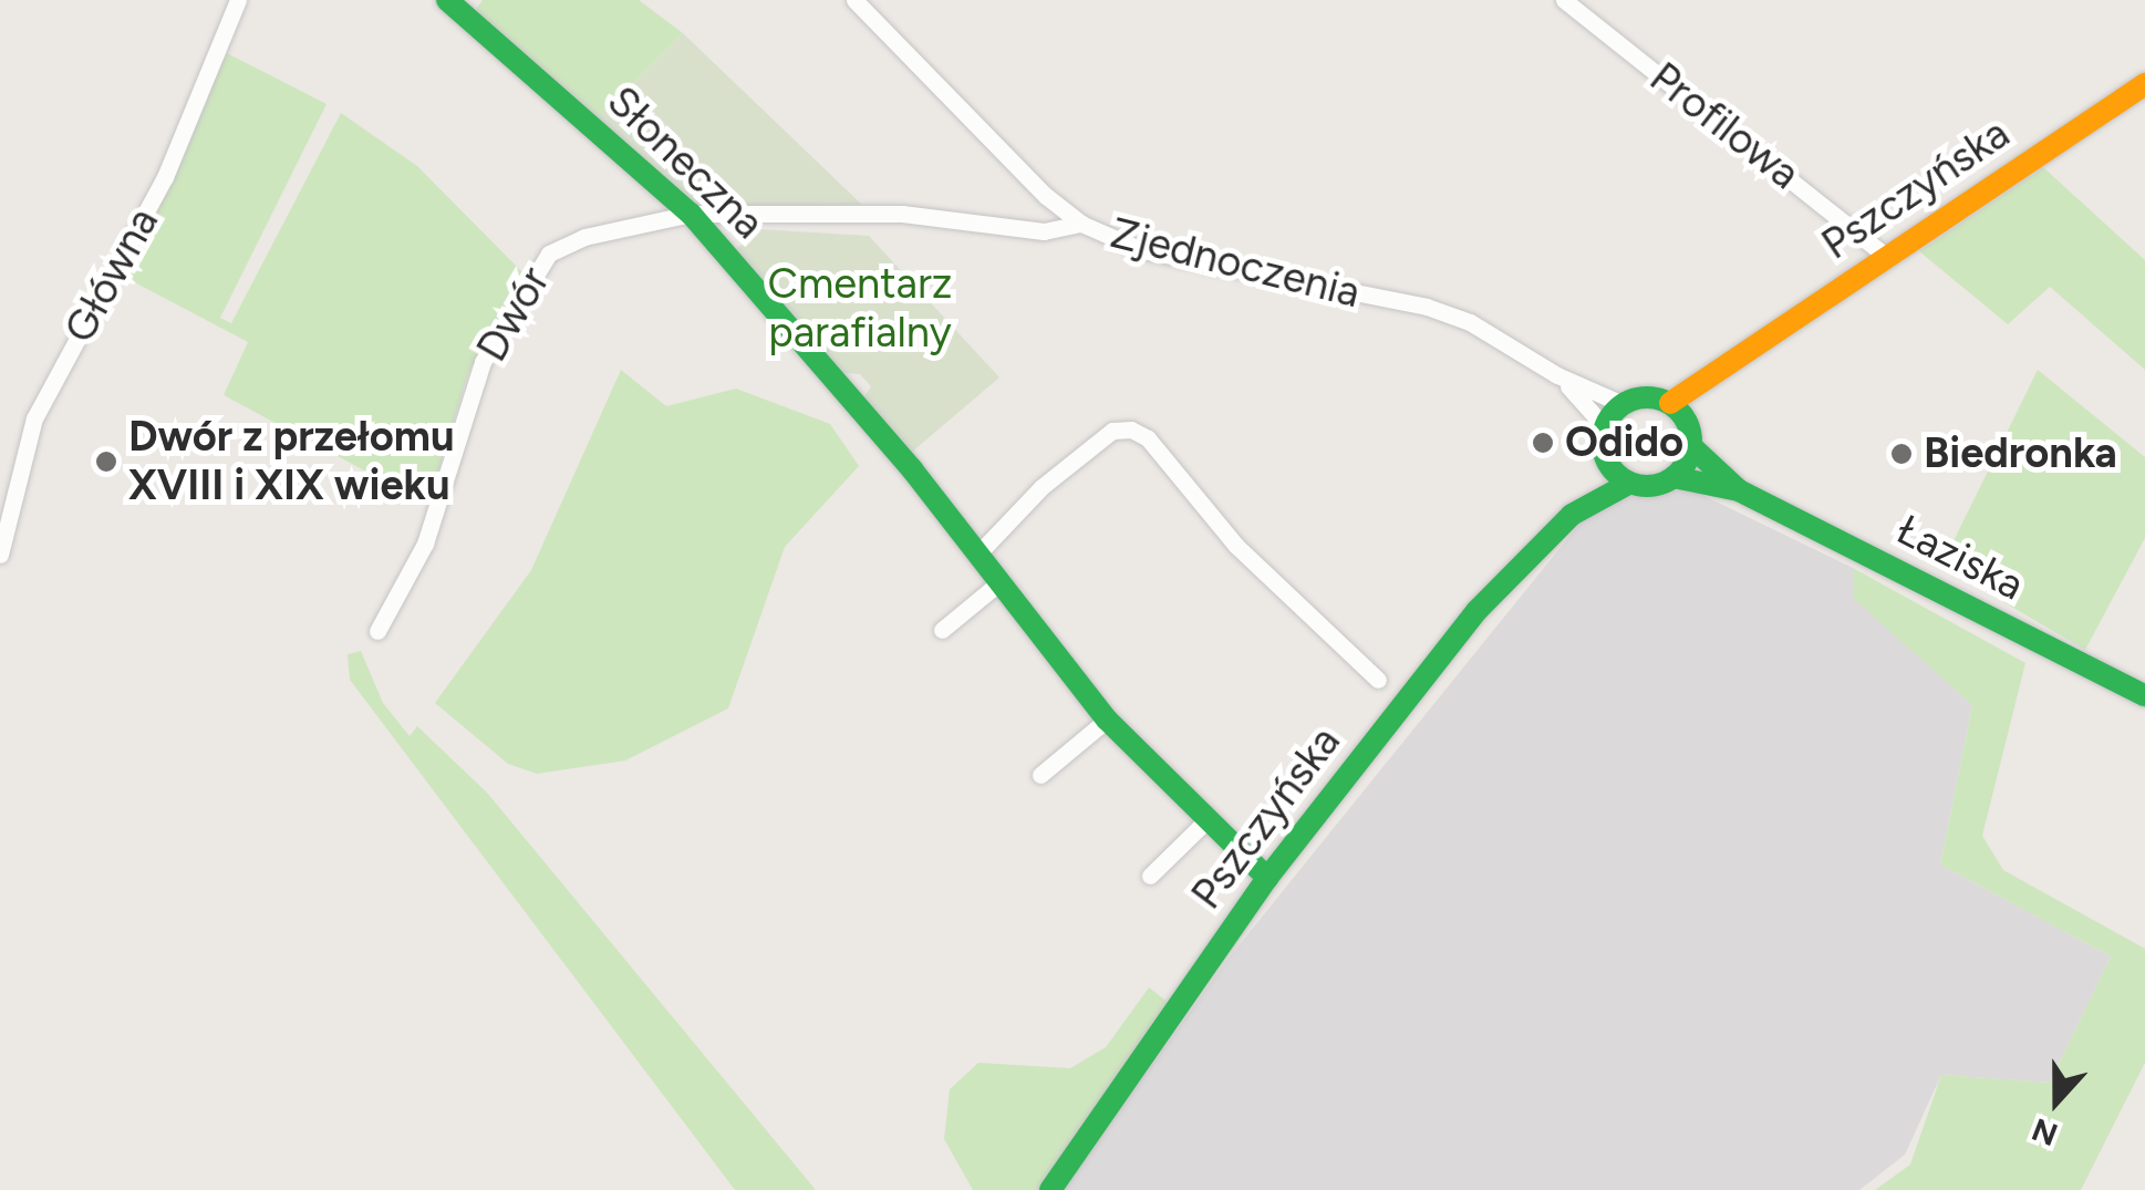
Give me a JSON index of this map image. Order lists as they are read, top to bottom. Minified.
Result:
{"streets":{"main road":["Słoneczna","Pszczyńska","Łaziska"],"street":["Profilowa","Zjednoczenia","Główna","Dwór"]},"crossings":[["Profilowa","Pszczyńska"],["Słoneczna","Pszczyńska"],["Słoneczna","Dwór"],["Pszczyńska","Zjednoczenia"],["Pszczyńska","Łaziska"],["Zjednoczenia","Dwór"],["Zjednoczenia","Łaziska"]],"parks":["Cmentarz parafialny"],"places":["Odido","Biedronka","Dwór z przełomu XVIII i XIX wieku"],"north":"bottom"}
